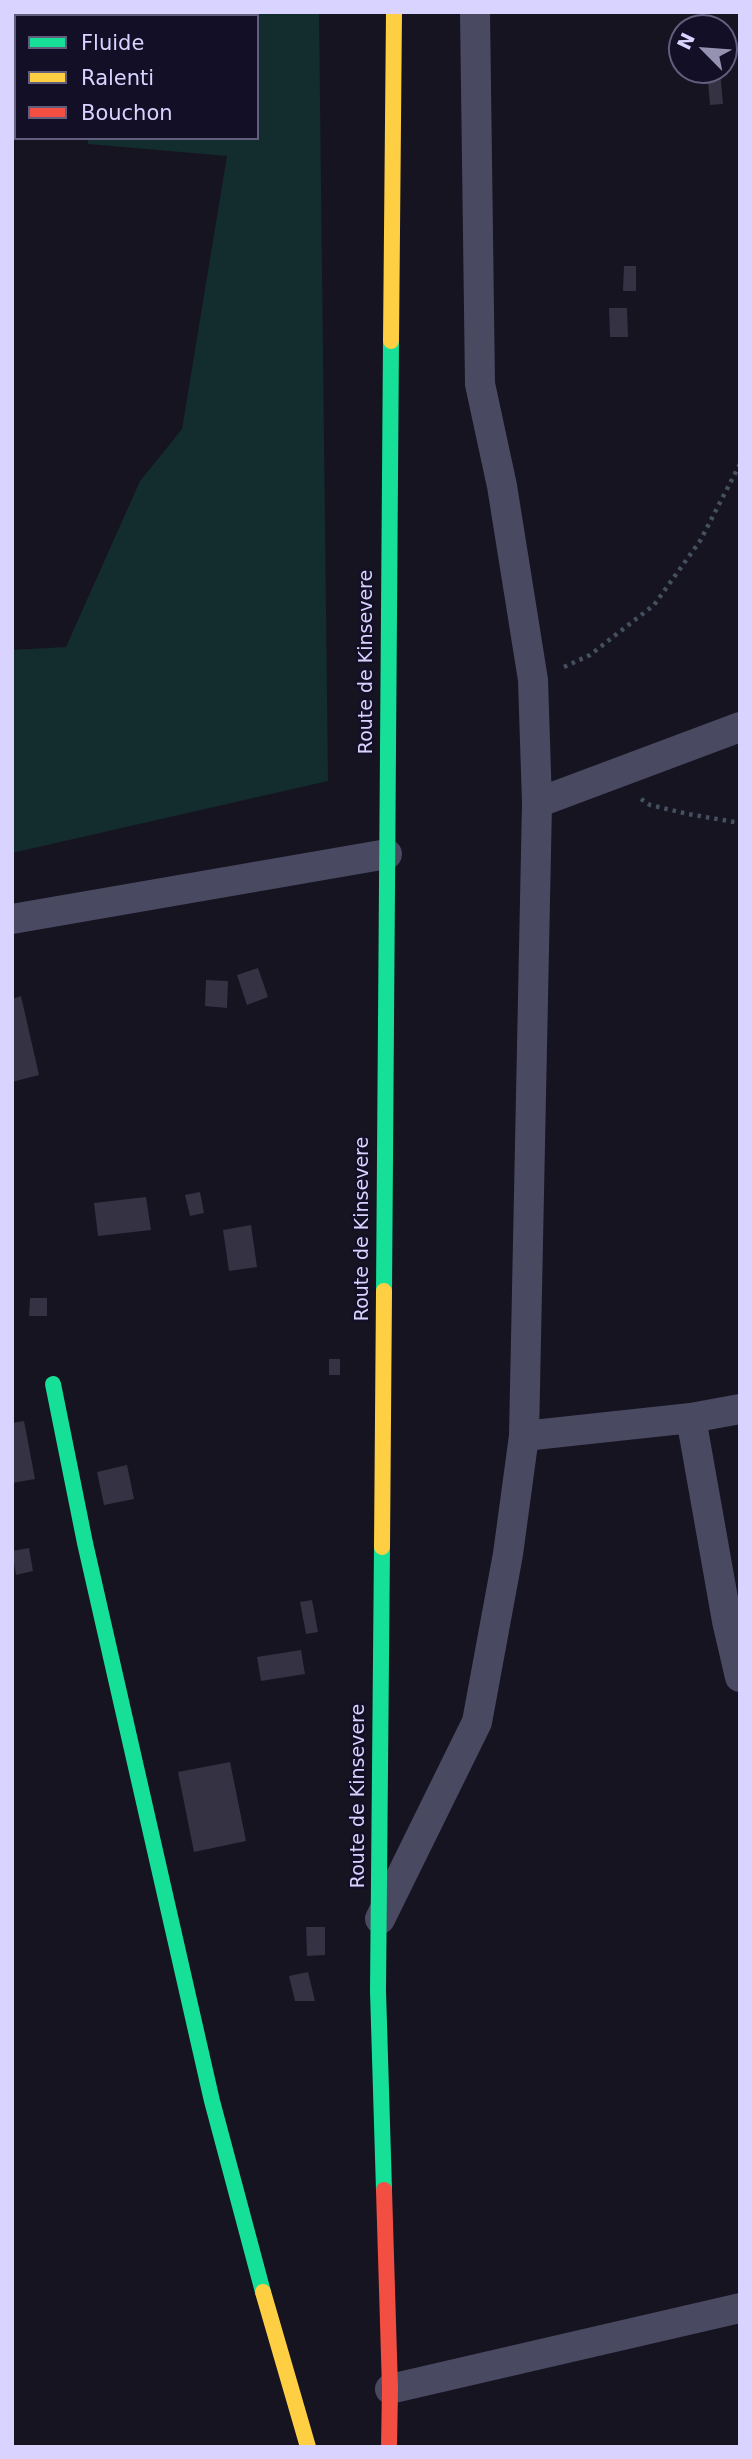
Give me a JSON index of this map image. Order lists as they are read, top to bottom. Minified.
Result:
{"streets":{"street":["Route de Kinsevere"]},"legend":["Fluide","Ralenti","Bouchon"],"north":"top left"}
